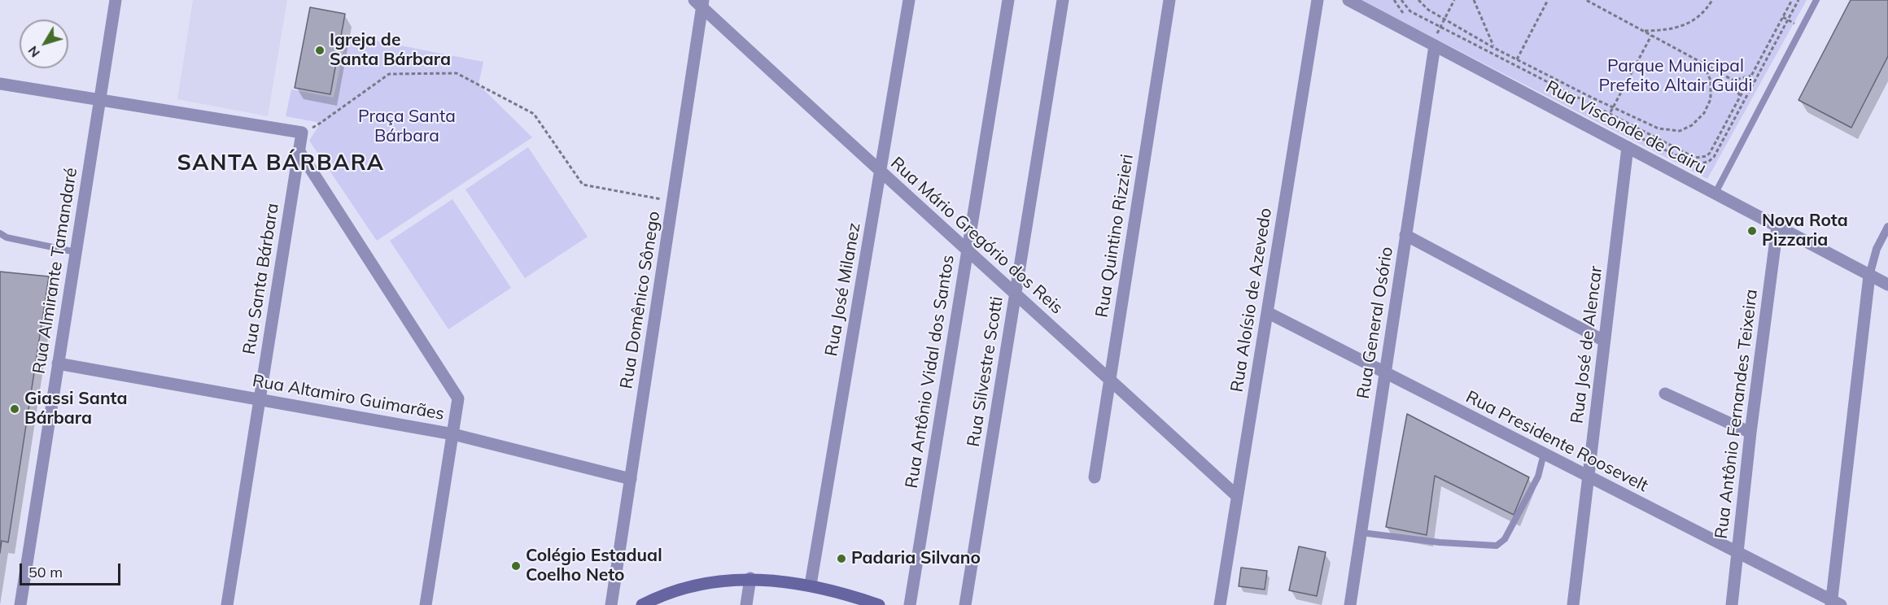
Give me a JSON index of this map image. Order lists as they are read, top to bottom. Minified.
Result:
{"streets":{"street":["Rua Visconde de Cairu","Rua Mário Gregório dos Reis","Rua Quintino Rizzieri","Rua Almirante Tamandaré","Rua Santa Bárbara","Rua José Milanez","Rua Domênico Sônego","Rua Aloísio de Azevedo","Rua General Osório","Rua José de Alencar","Rua Antônio Vidal dos Santos","Rua Silvestre Scotti","Rua Altamiro Guimarães","Rua Antônio Fernandes Teixeira","Rua Presidente Roosevelt"]},"crossings":[["Rua Visconde de Cairu","Rua General Osório"],["Rua Visconde de Cairu","Rua José de Alencar"],["Rua Visconde de Cairu","Rua Antônio Fernandes Teixeira"],["Rua Mário Gregório dos Reis","Rua Quintino Rizzieri"],["Rua Mário Gregório dos Reis","Rua José Milanez"],["Rua Mário Gregório dos Reis","Rua Domênico Sônego"],["Rua Mário Gregório dos Reis","Rua Aloísio de Azevedo"],["Rua Mário Gregório dos Reis","Rua Antônio Vidal dos Santos"],["Rua Mário Gregório dos Reis","Rua Silvestre Scotti"],["Rua Almirante Tamandaré","Rua Altamiro Guimarães"],["Rua Santa Bárbara","Rua Altamiro Guimarães"],["Rua Domênico Sônego","Rua Altamiro Guimarães"],["Rua Aloísio de Azevedo","Rua Presidente Roosevelt"],["Rua General Osório","Rua Presidente Roosevelt"],["Rua José de Alencar","Rua Presidente Roosevelt"],["Rua Antônio Fernandes Teixeira","Rua Presidente Roosevelt"]],"districts":["SANTA BÁRBARA"],"parks":["Parque Municipal Prefeito Altair Guidi","Praça Santa Bárbara"],"places":["Igreja de Santa Bárbara","Nova Rota Pizzaria","Giassi Santa Bárbara","Padaria Silvano","Colégio Estadual Coelho Neto"],"scale_bar":"50 m","north":"bottom left"}
